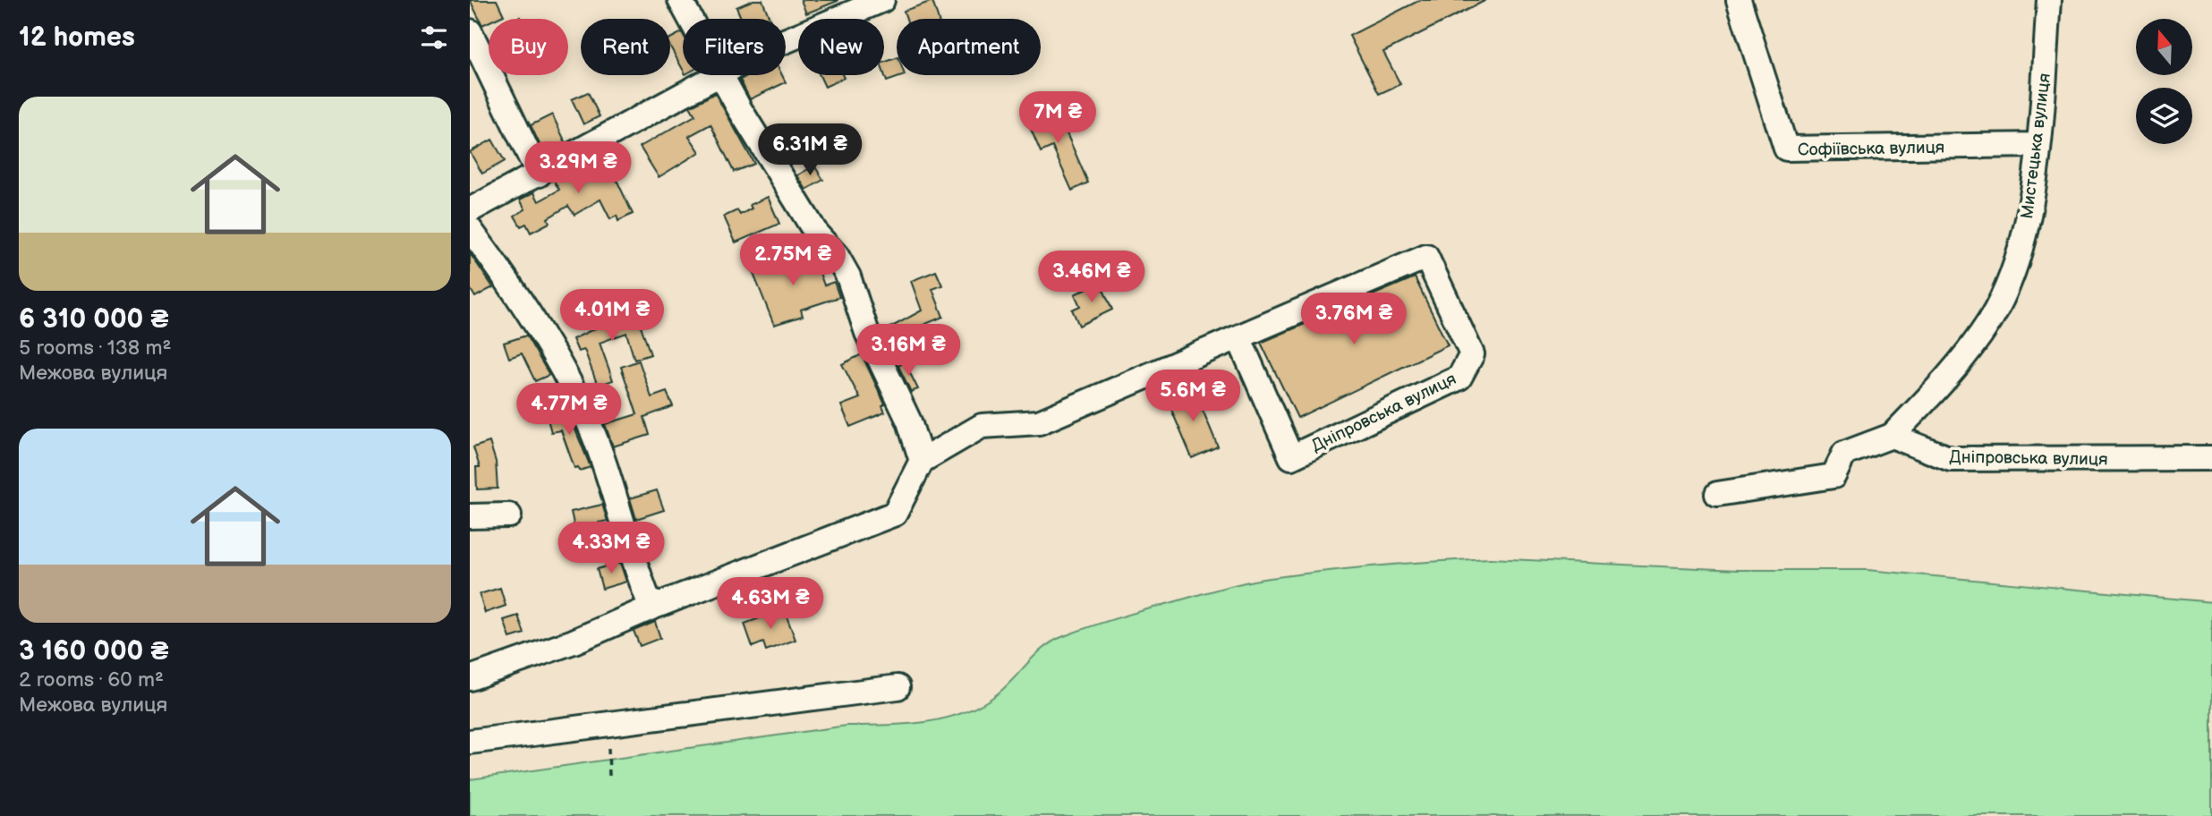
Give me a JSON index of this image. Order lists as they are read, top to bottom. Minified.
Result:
{"streets":{"street":["Мистецька вулиця","Софіївська вулиця","Дніпровська вулиця"]},"crossings":[["Мистецька вулиця","Софіївська вулиця"],["Мистецька вулиця","Дніпровська вулиця"]],"north":"top","page":{"heading":"12 homes","chip":["Buy","Rent","Filters","New","Apartment"],"list":[{"name":"6 310 000 ₴","note":"5 rooms · 138 m² · Межова вулиця"},{"name":"3 160 000 ₴","note":"2 rooms · 60 m² · Межова вулиця"}],"price":["7M ₴","6.31M ₴","3.29M ₴","2.75M ₴","3.46M ₴","4.01M ₴","3.76M ₴","3.16M ₴","5.6M ₴","4.77M ₴","4.33M ₴","4.63M ₴"]}}
